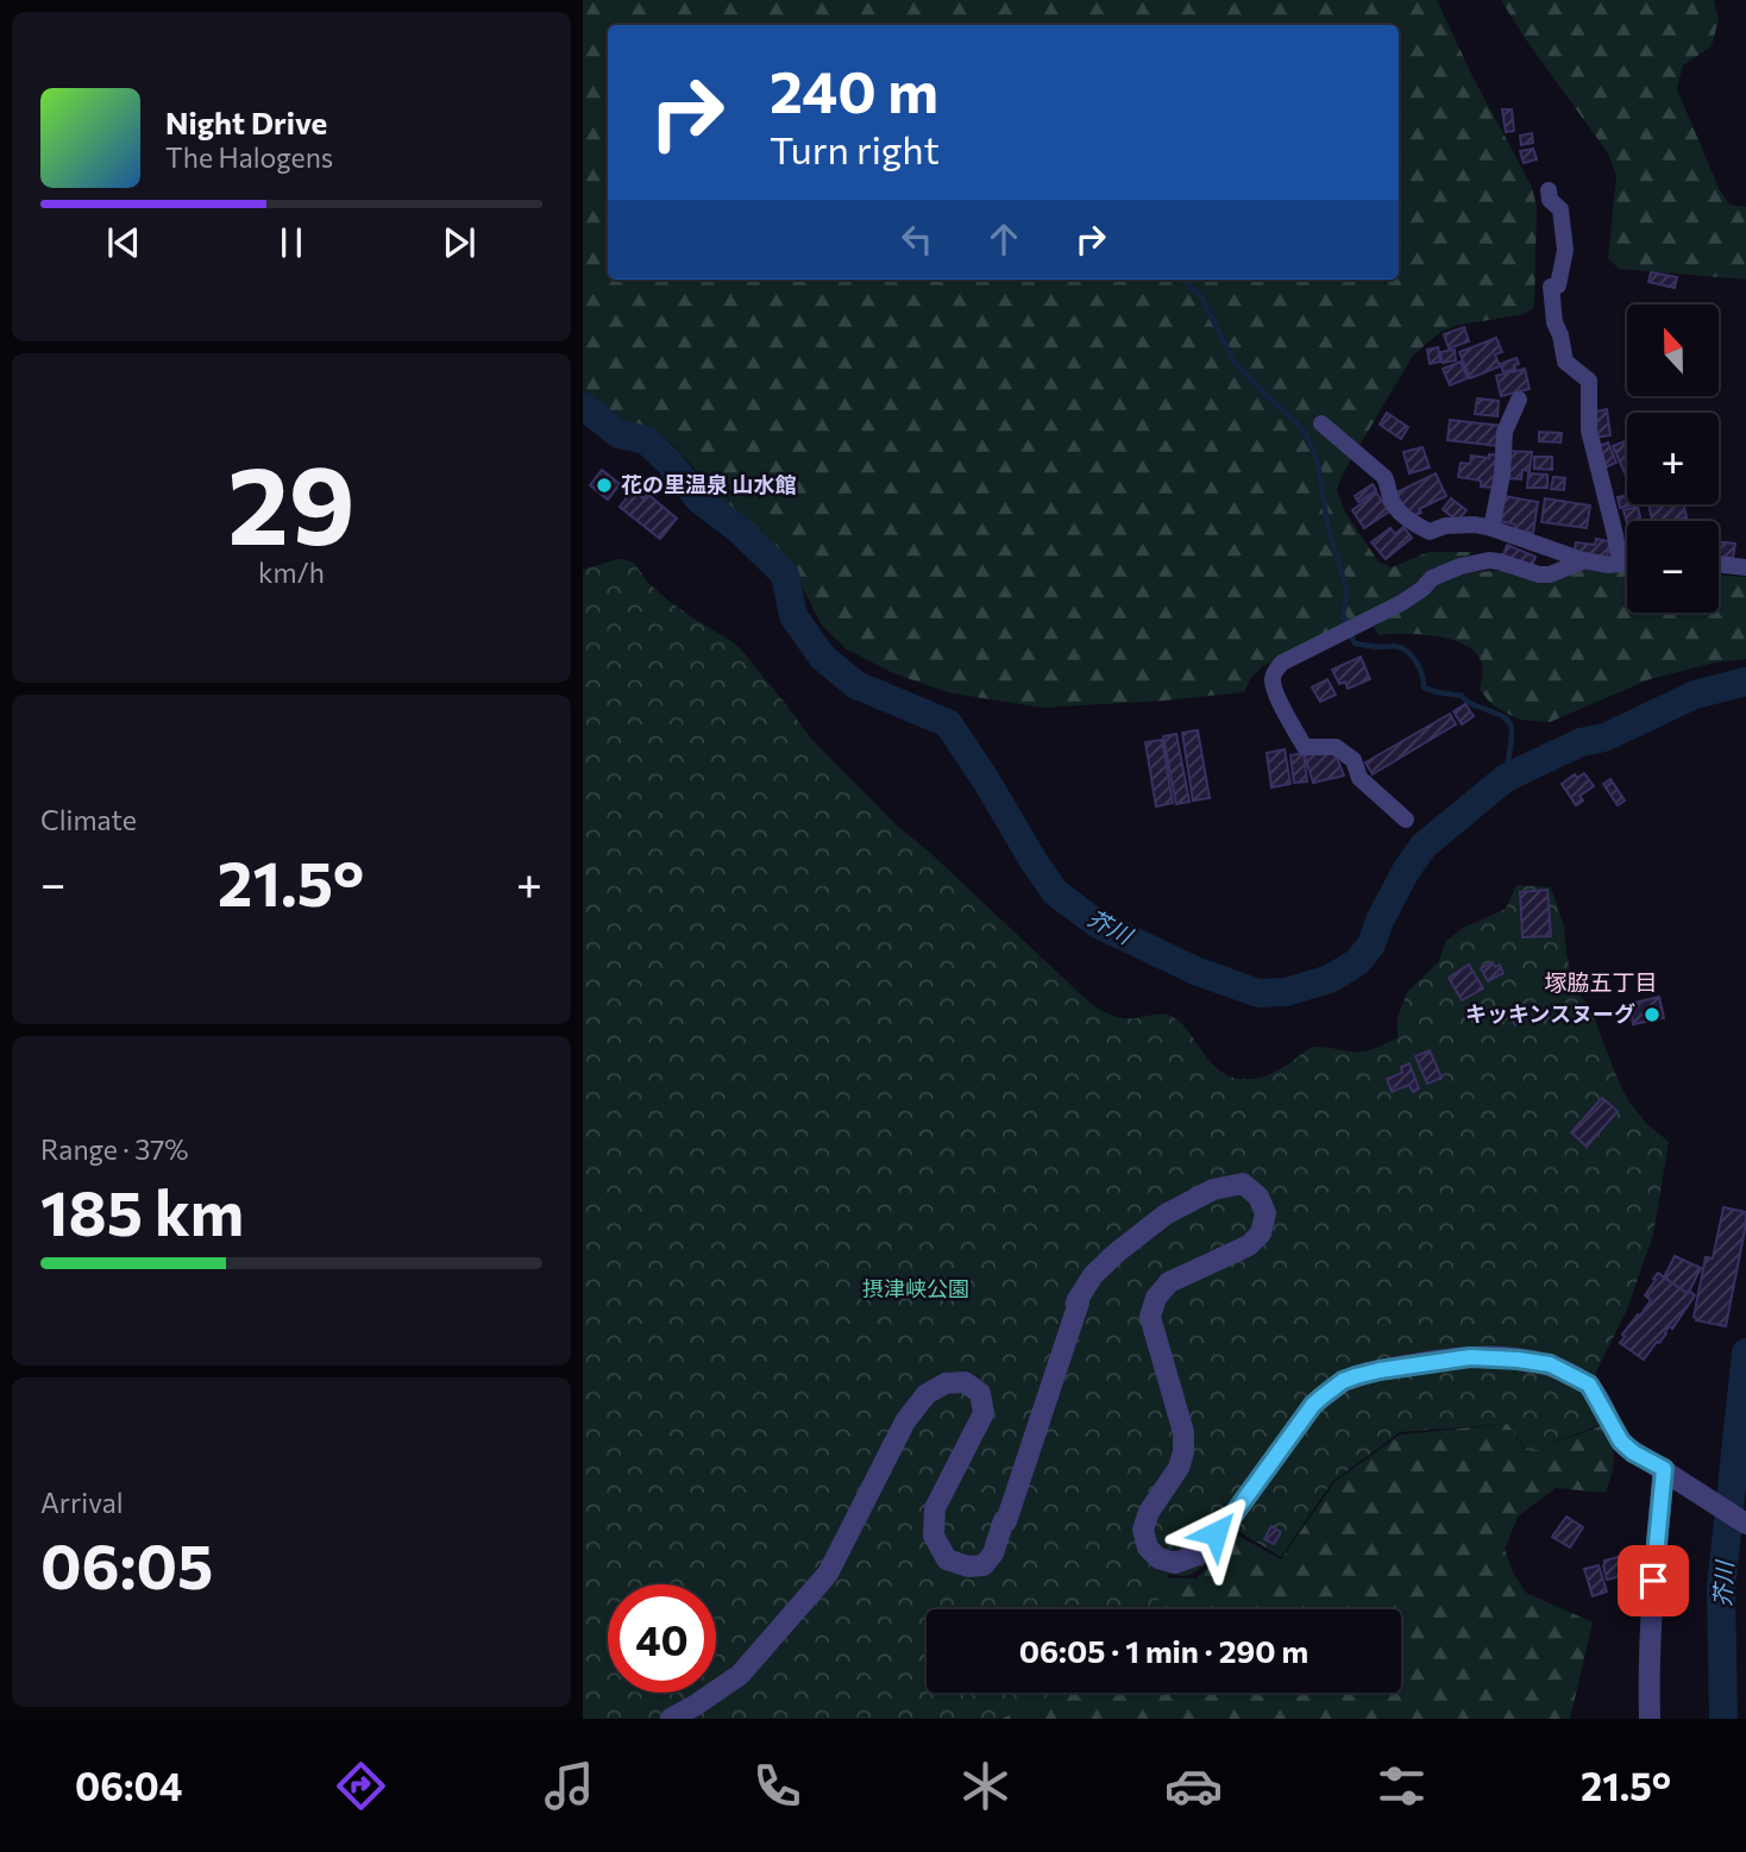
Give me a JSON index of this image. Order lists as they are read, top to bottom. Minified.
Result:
{"districts":["塚脇五丁目"],"water":["芥川"],"parks":["摂津峡公園"],"places":["花の里温泉 山水館","キッキンスヌーグ"],"north":"top","page":{"turn":["240 m","Turn right"],"song":["Night Drive","The Halogens"],"map_buttons":["+","−"],"tile":[["29","km/h"],"Climate",["Range · 37%","185 km"],["Arrival","06:05"]],"heat":["−","21.5°","+"],"limit":"40","trip":"06:05 · 1 min · 290 m","tabs":["06:04","21.5°"]}}
